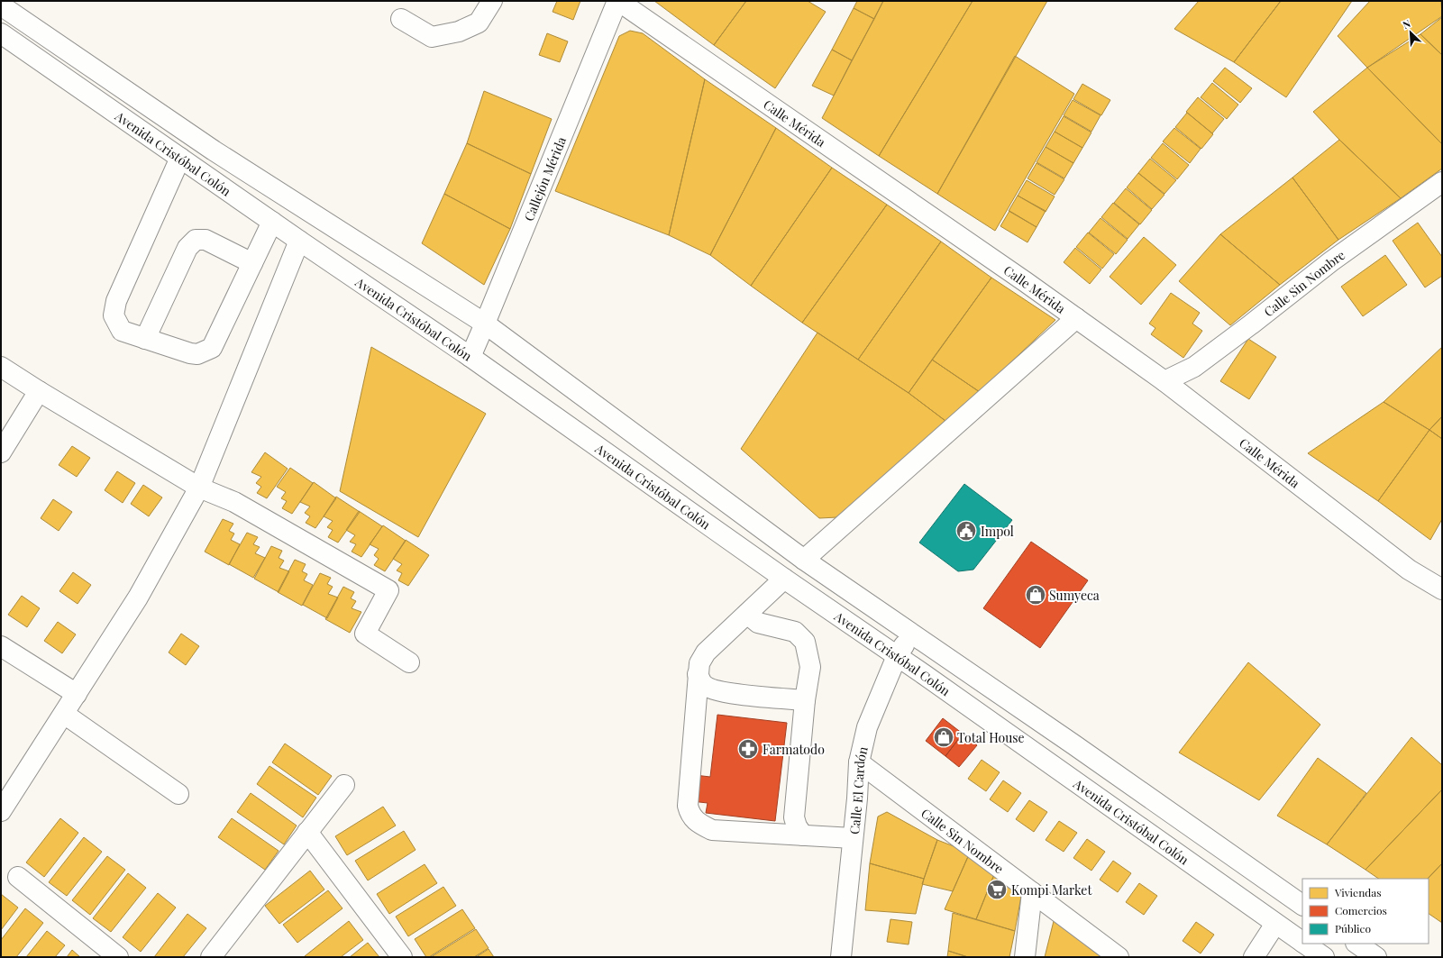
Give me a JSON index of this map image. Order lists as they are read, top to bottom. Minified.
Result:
{"streets":{"street":["Calle Mérida","Avenida Cristóbal Colón","Callejón Mérida","Calle Sin Nombre","Calle El Cardón"]},"crossings":[["Calle Mérida","Callejón Mérida"],["Calle Mérida","Calle Sin Nombre"],["Avenida Cristóbal Colón","Callejón Mérida"],["Avenida Cristóbal Colón","Calle El Cardón"],["Calle Sin Nombre","Calle El Cardón"]],"places":{"public building":["Impol"],"shop":["Sumyeca","Total House"],"pharmacy":["Farmatodo"],"supermarket":["Kompi Market"]},"legend":["Viviendas","Comercios","Público"],"north":"top left"}
